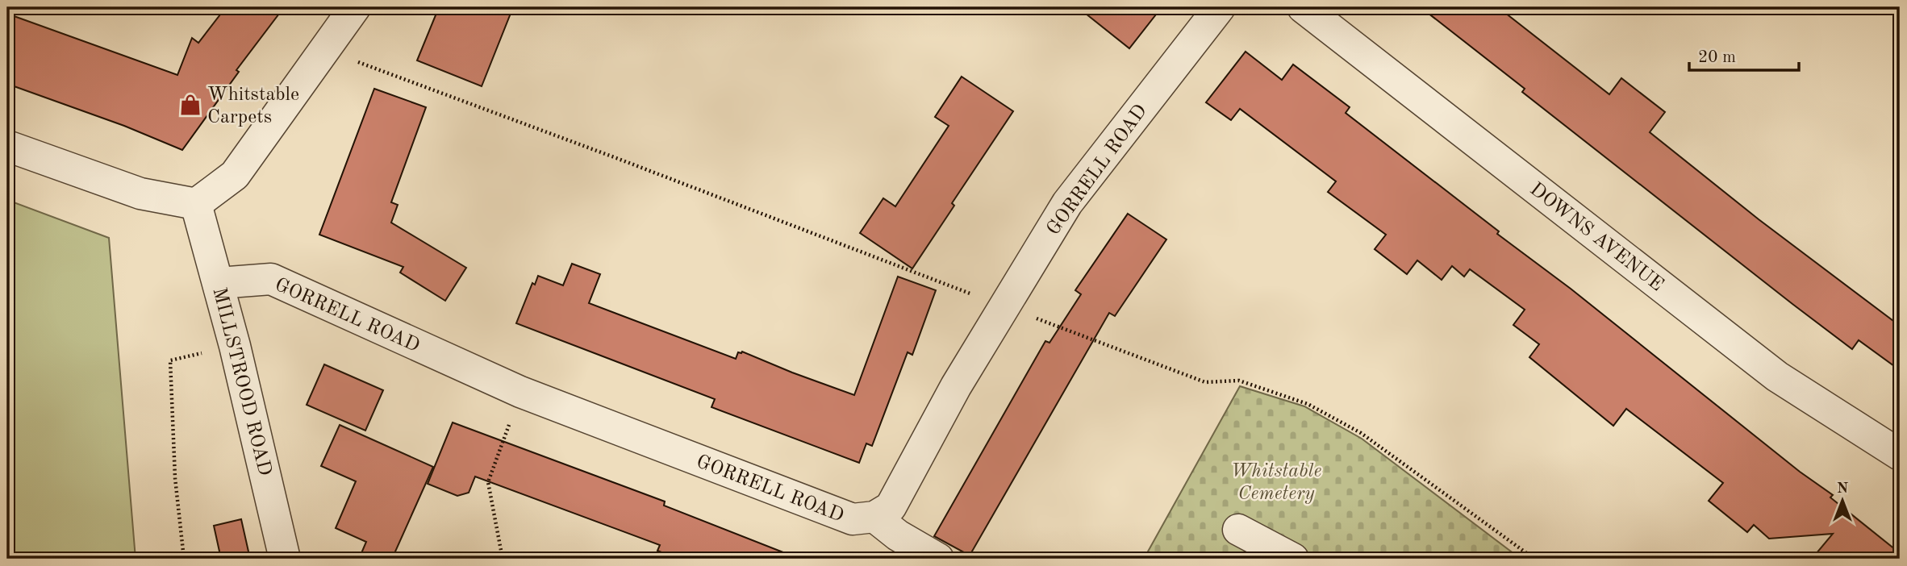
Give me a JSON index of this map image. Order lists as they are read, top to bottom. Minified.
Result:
{"streets":{"street":["GORRELL ROAD","DOWNS AVENUE","MILLSTROOD ROAD"]},"crossings":[["GORRELL ROAD","MILLSTROOD ROAD"]],"parks":["Whitstable Cemetery"],"places":{"shop":["Whitstable Carpets"]},"scale_bar":"20 m","north":"top"}
